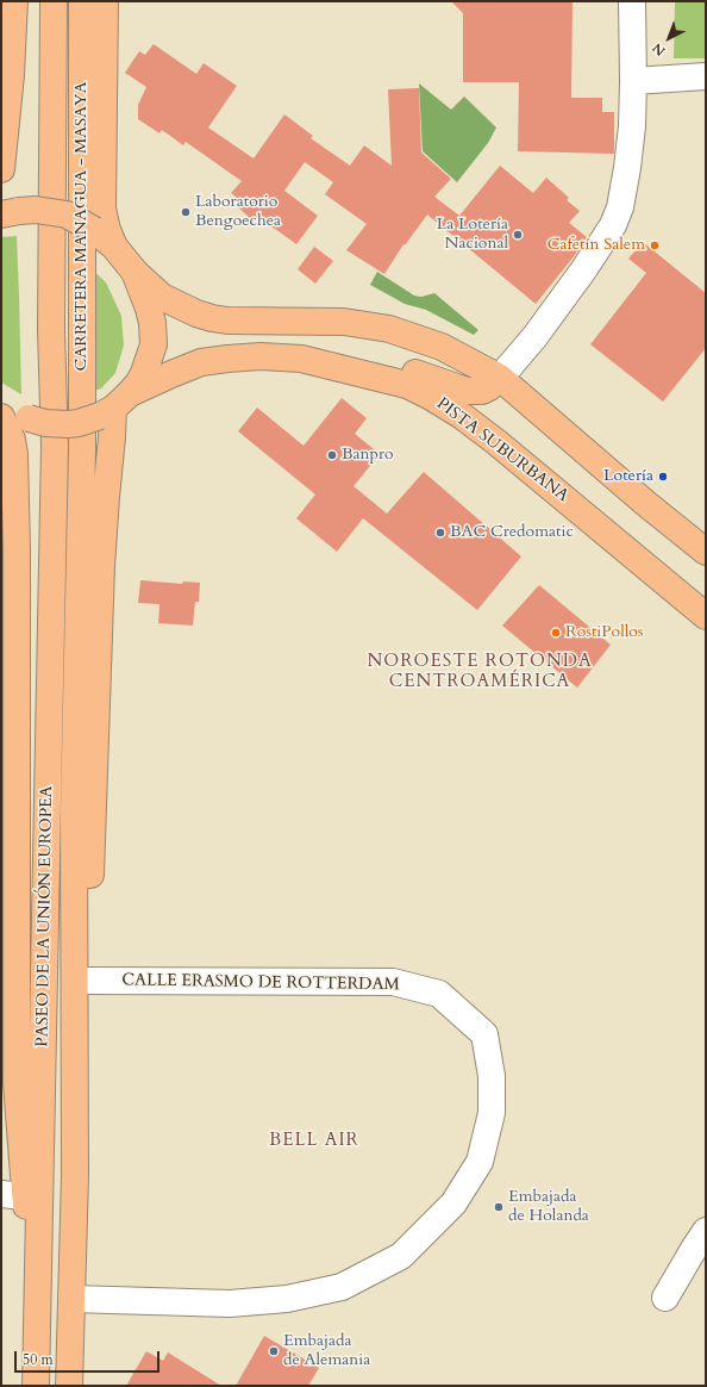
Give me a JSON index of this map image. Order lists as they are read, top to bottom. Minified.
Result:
{"streets":{"main road":["CARRETERA MANAGUA - MASAYA","PISTA SUBURBANA","PASEO DE LA UNIÓN EUROPEA"],"street":["CALLE ERASMO DE ROTTERDAM"]},"crossings":[["CARRETERA MANAGUA - MASAYA","PASEO DE LA UNIÓN EUROPEA"],["PISTA SUBURBANA","PASEO DE LA UNIÓN EUROPEA"],["PASEO DE LA UNIÓN EUROPEA","CALLE ERASMO DE ROTTERDAM"]],"districts":["NOROESTE ROTONDA CENTROAMÉRICA","BELL AIR"],"places":["Laboratorio Bengoechea","La Lotería Nacional","Cafetín Salem","Banpro","Lotería","BAC Credomatic","RostiPollos","Embajada de Holanda","Embajada de Alemania"],"scale_bar":"50 m","north":"bottom left"}
